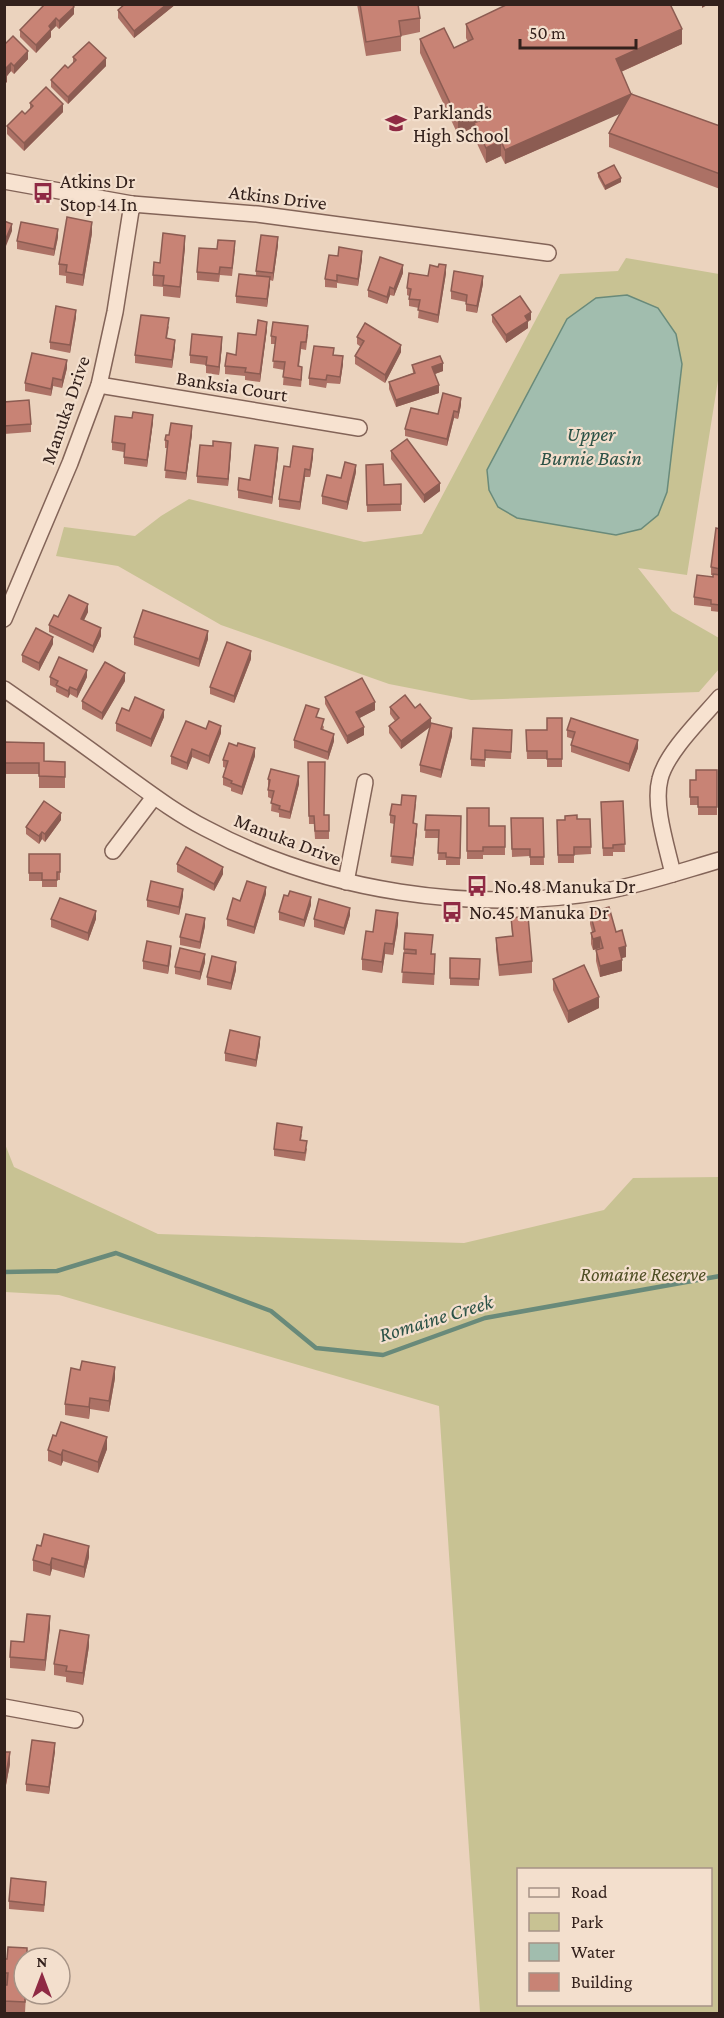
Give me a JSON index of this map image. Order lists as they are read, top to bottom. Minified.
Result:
{"streets":{"street":["Atkins Drive","Banksia Court","Manuka Drive"]},"crossings":[["Atkins Drive","Manuka Drive"],["Banksia Court","Manuka Drive"]],"water":["Upper Burnie Basin","Romaine Creek"],"parks":["Romaine Reserve"],"places":{"school or university":["Parklands High School"],"bus stop":["Atkins Dr Stop 14 In","No.48 Manuka Dr","No.45 Manuka Dr"]},"legend":["Road","Park","Water","Building"],"scale_bar":"50 m","north":"top"}
